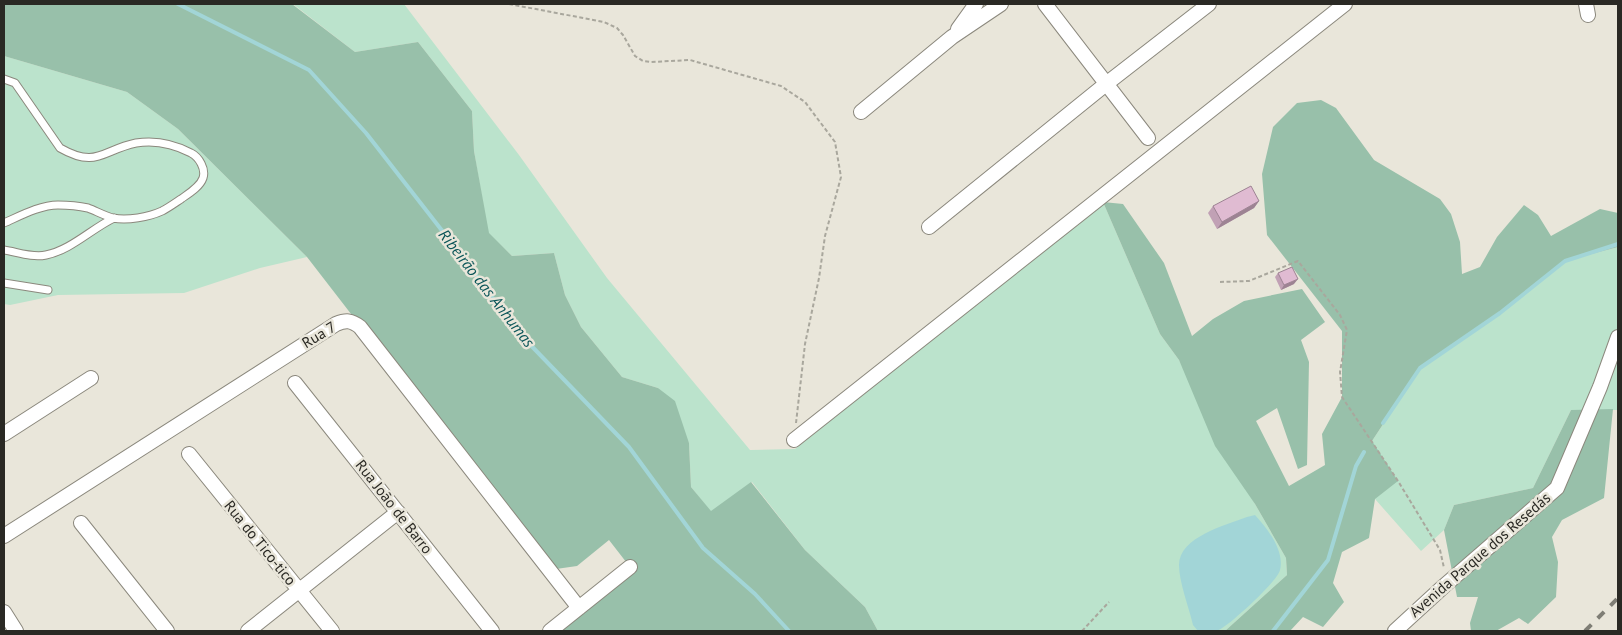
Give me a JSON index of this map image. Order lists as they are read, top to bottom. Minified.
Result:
{"streets":{"street":["Rua 7","Rua João de Barro","Rua do Tico-tico","Avenida Parque dos Resedás"]},"water":["Ribeirão das Anhumas"]}
